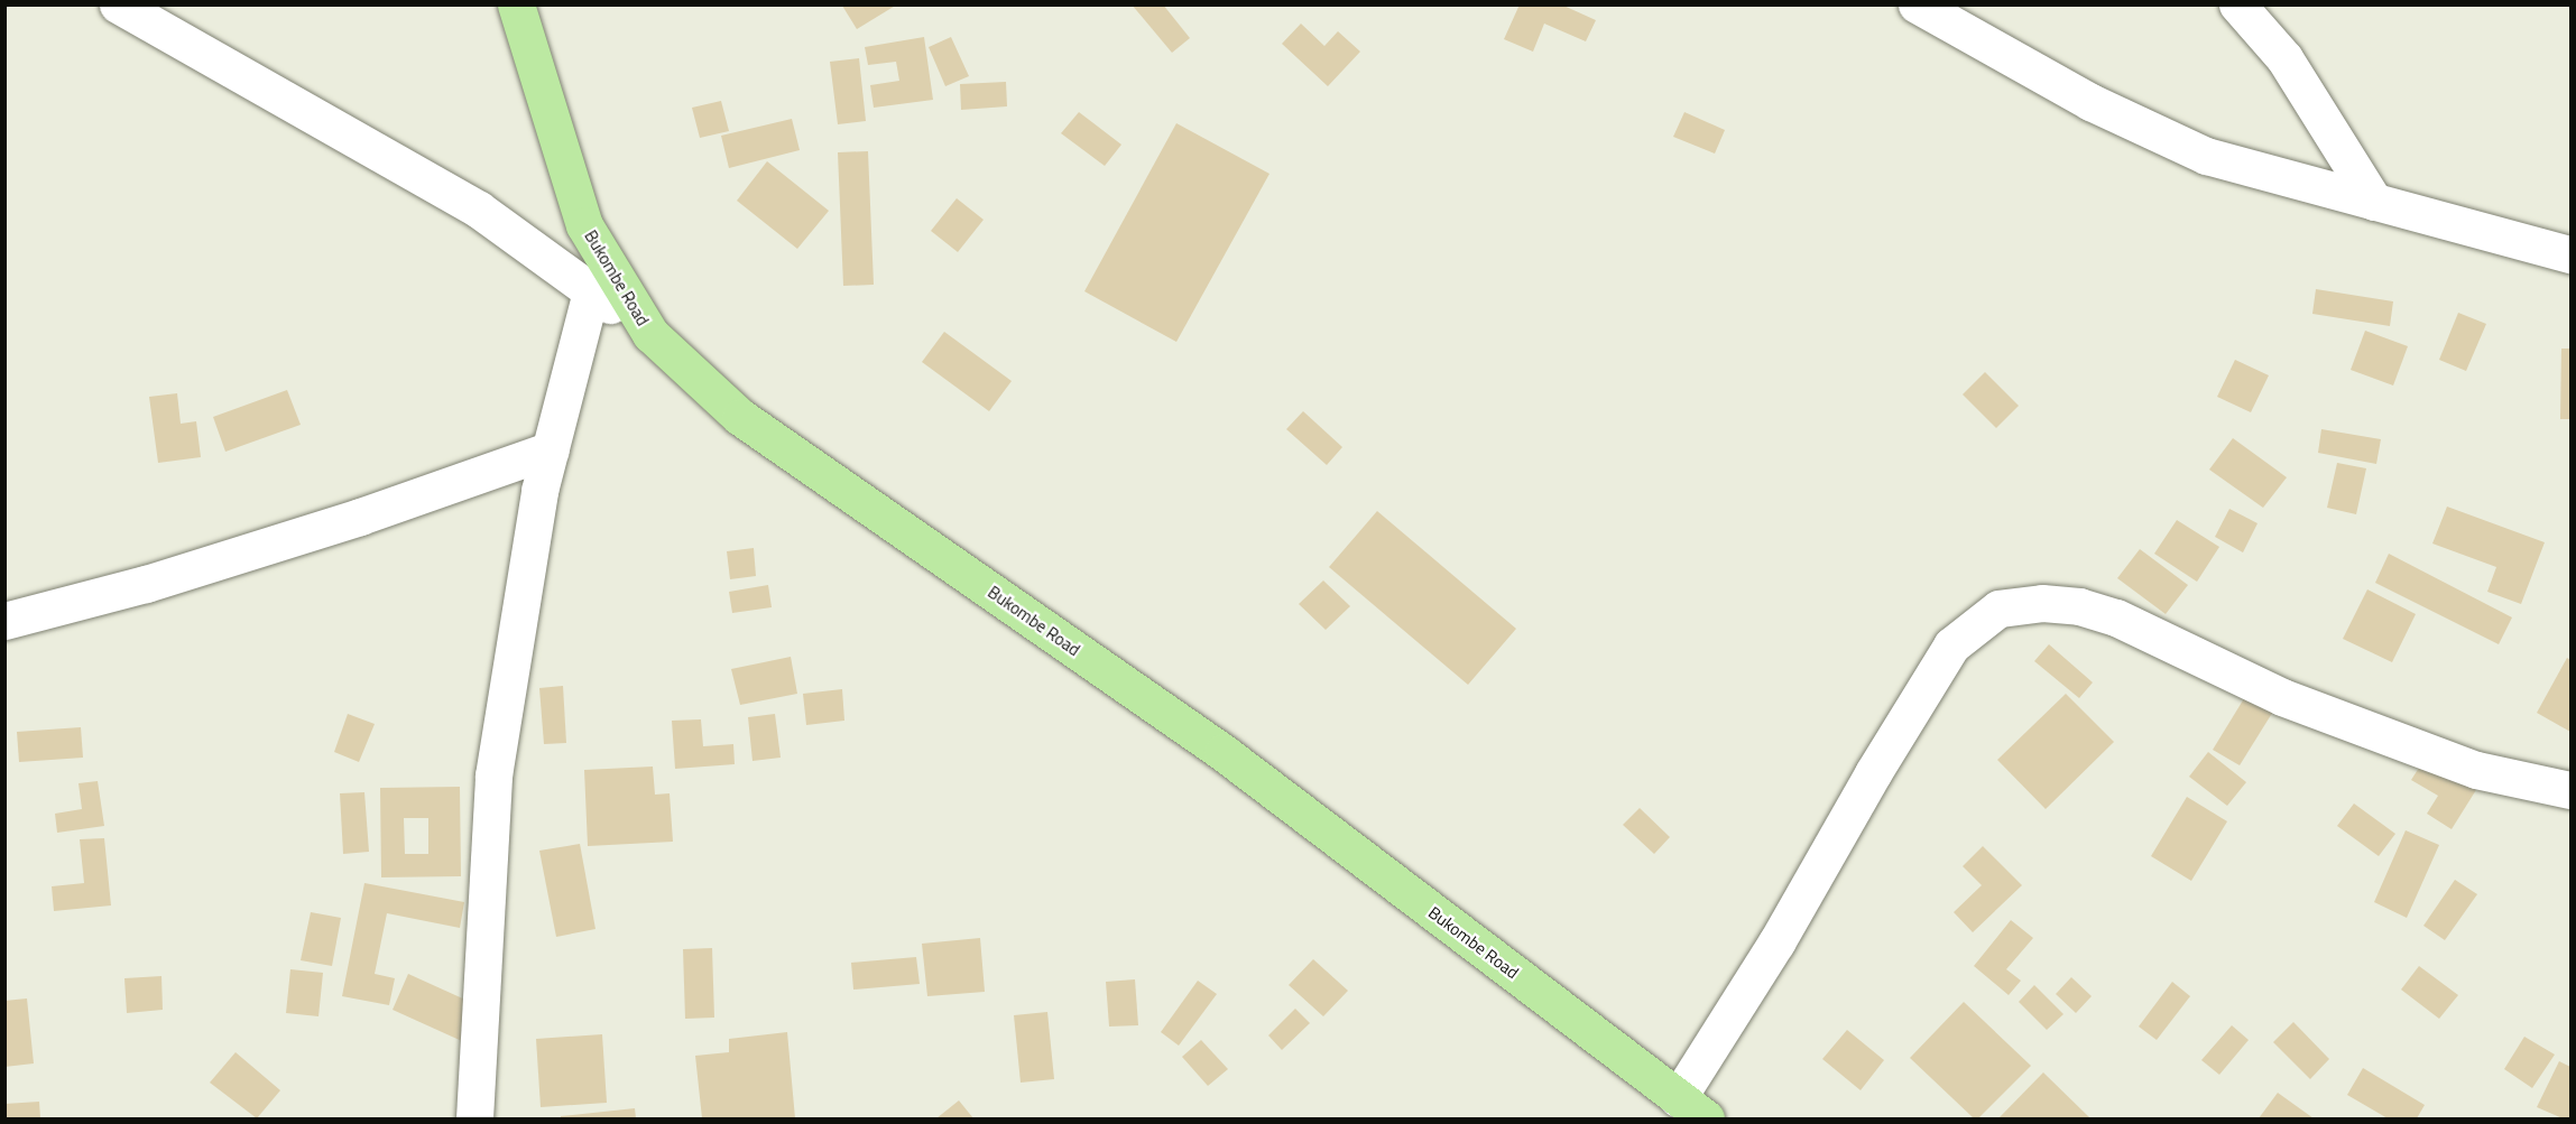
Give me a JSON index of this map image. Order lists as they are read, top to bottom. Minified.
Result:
{"streets":{"main road":["Bukombe Road"]}}
